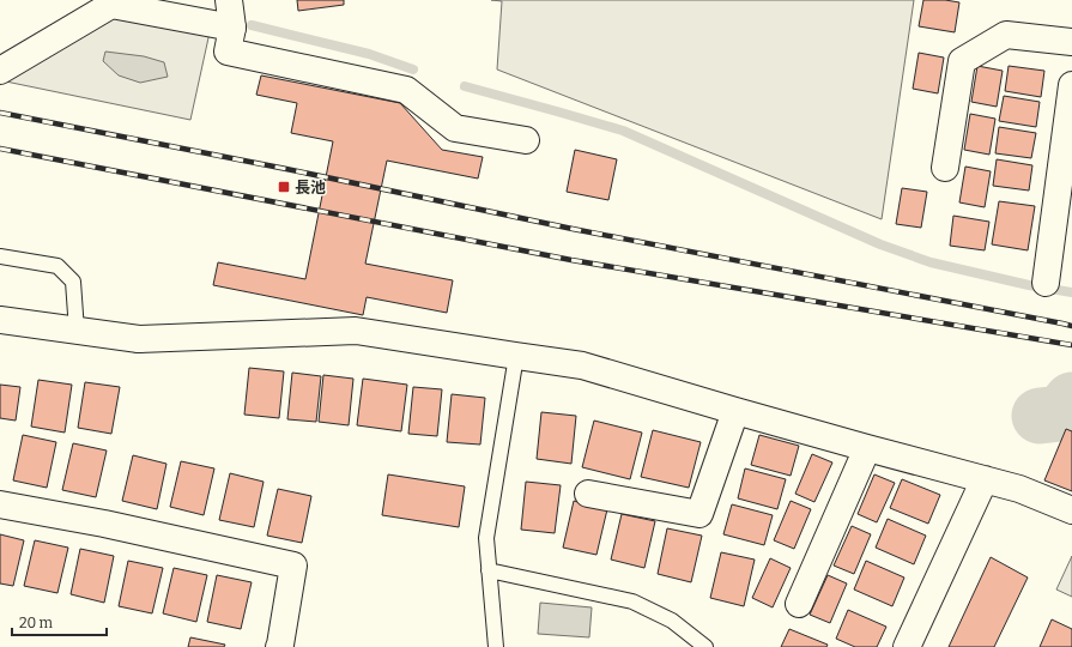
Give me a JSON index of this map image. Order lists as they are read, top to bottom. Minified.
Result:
{"places":{"transit":["長池"]},"scale_bar":"20 m"}
